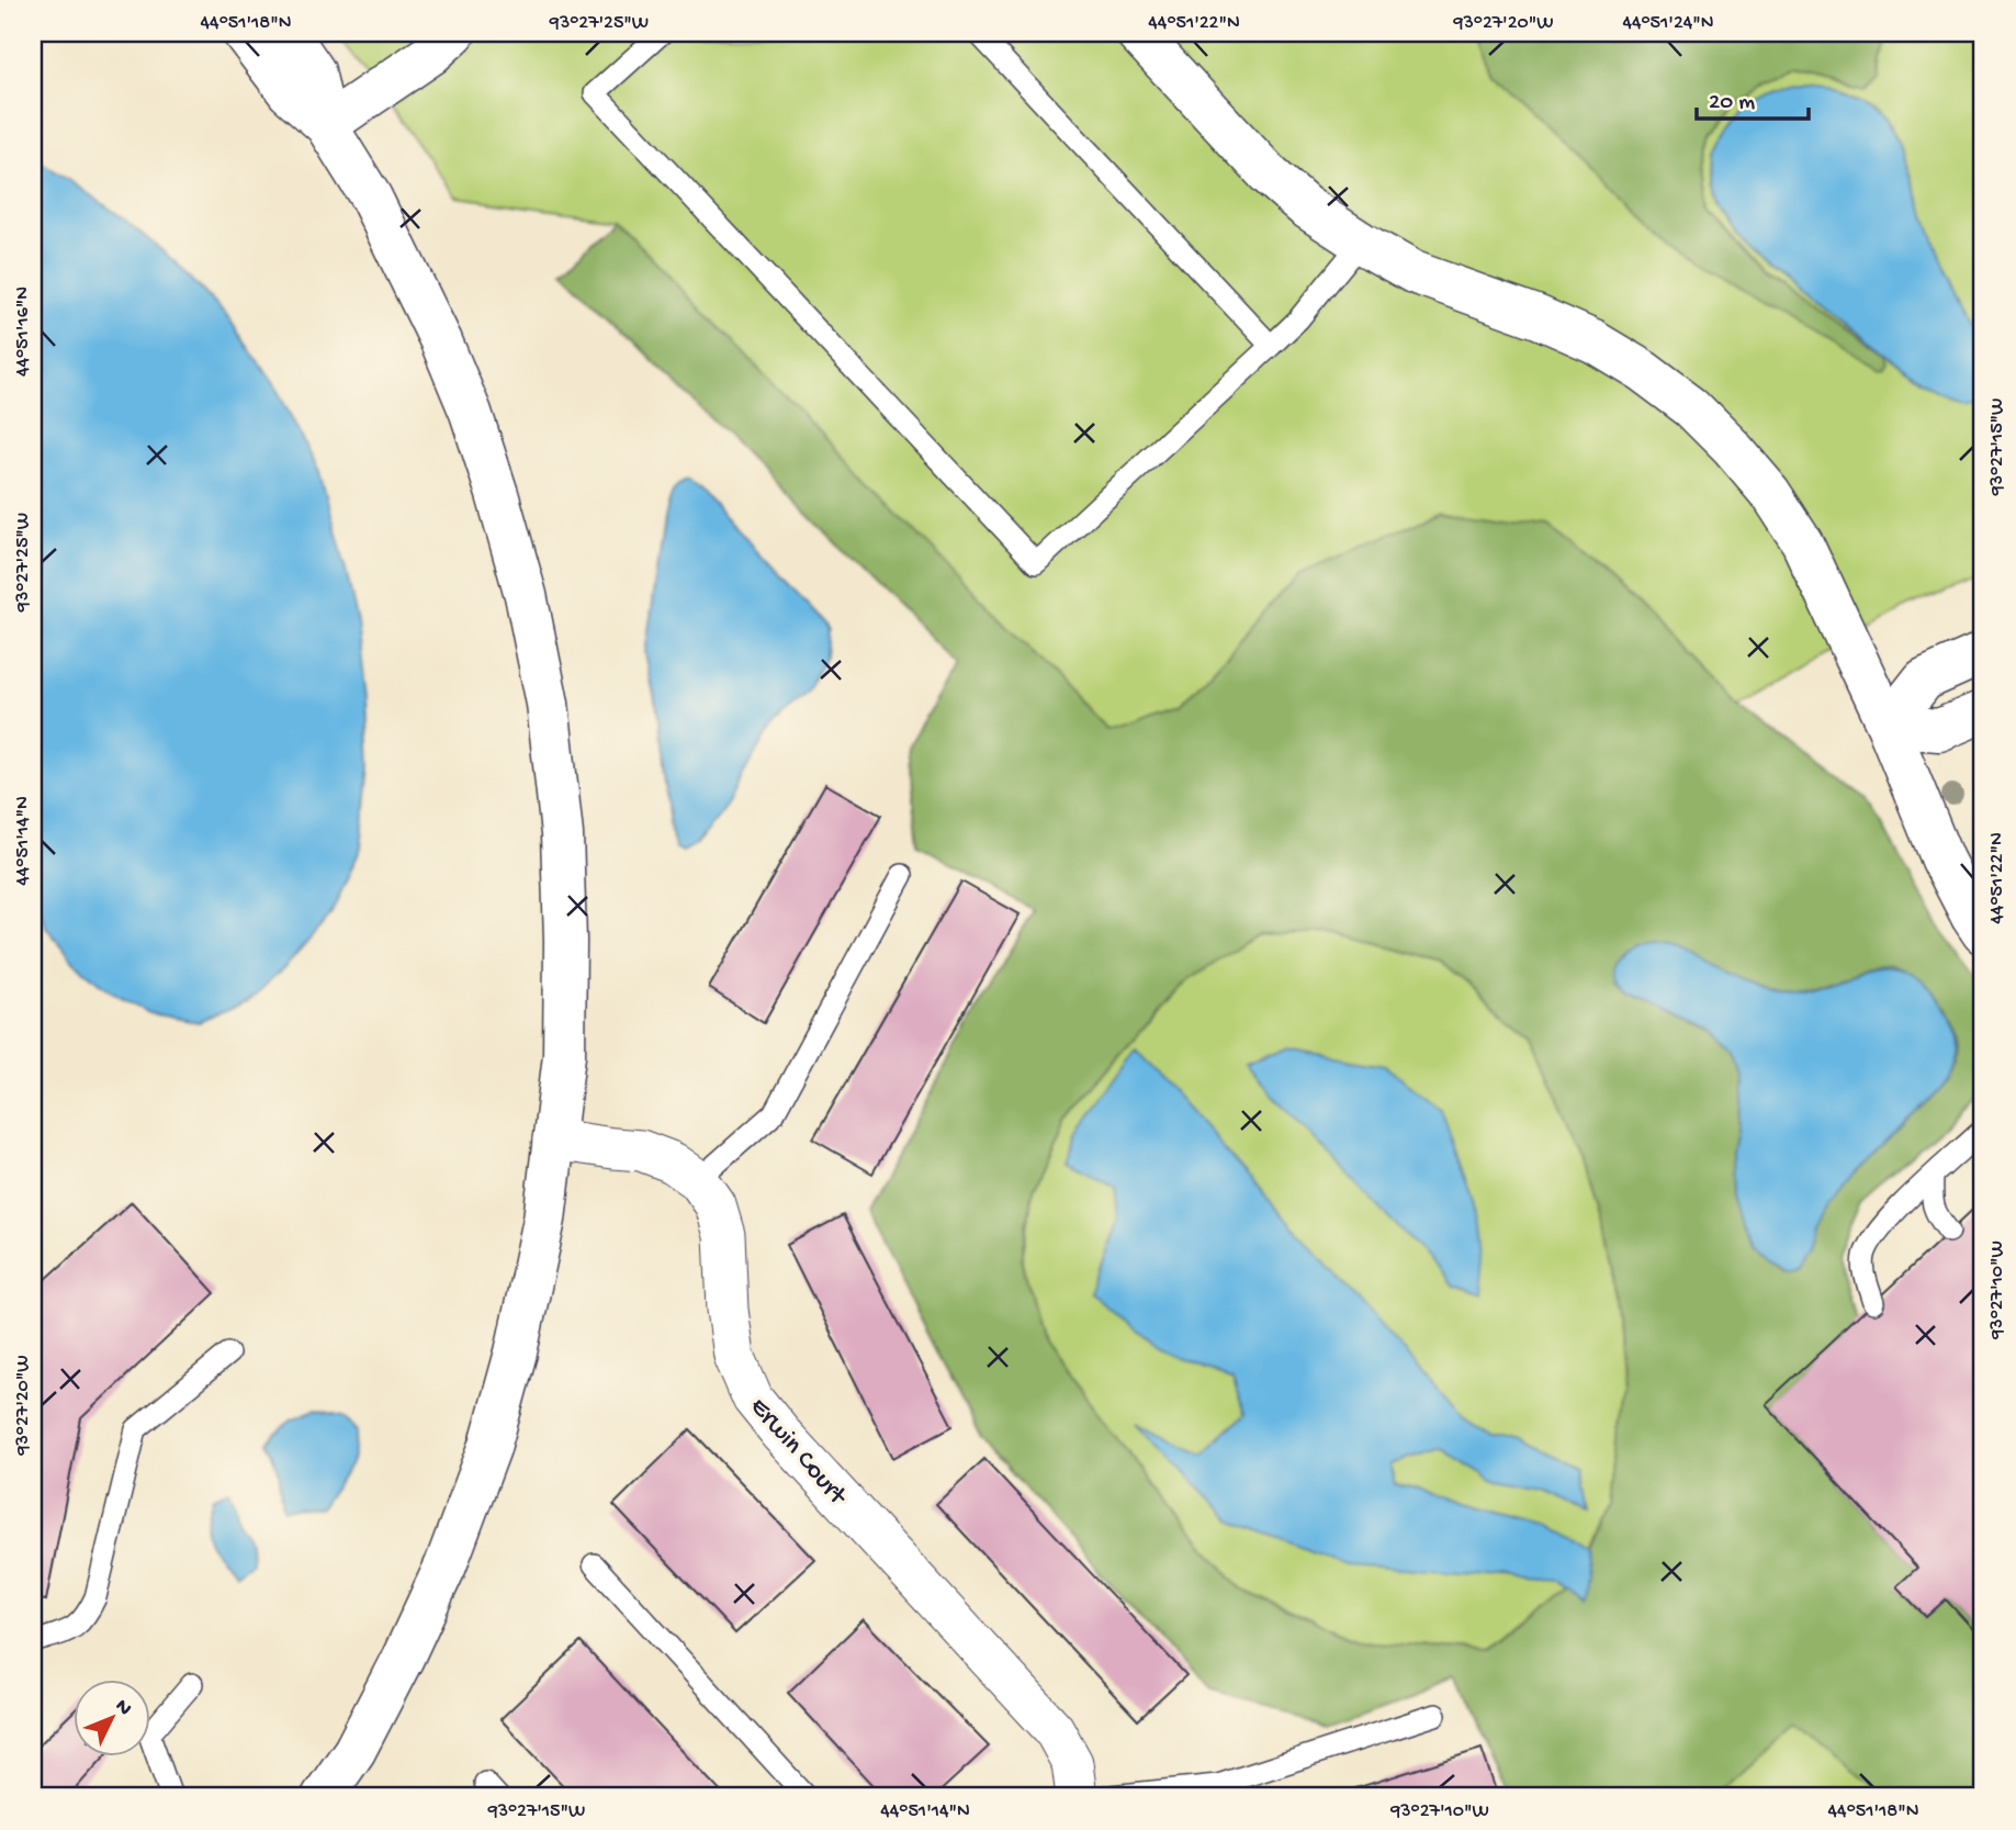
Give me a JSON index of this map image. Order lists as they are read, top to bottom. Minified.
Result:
{"streets":{"street":["Erwin Court"]},"scale_bar":"20 m","north":"top right","coordinates":["44°51'18\"N","93°27'25\"W","44°51'22\"N","93°27'20\"W","44°51'24\"N","44°51'16\"N","93°27'15\"W","44°51'14\"N","93°27'10\"W"]}
